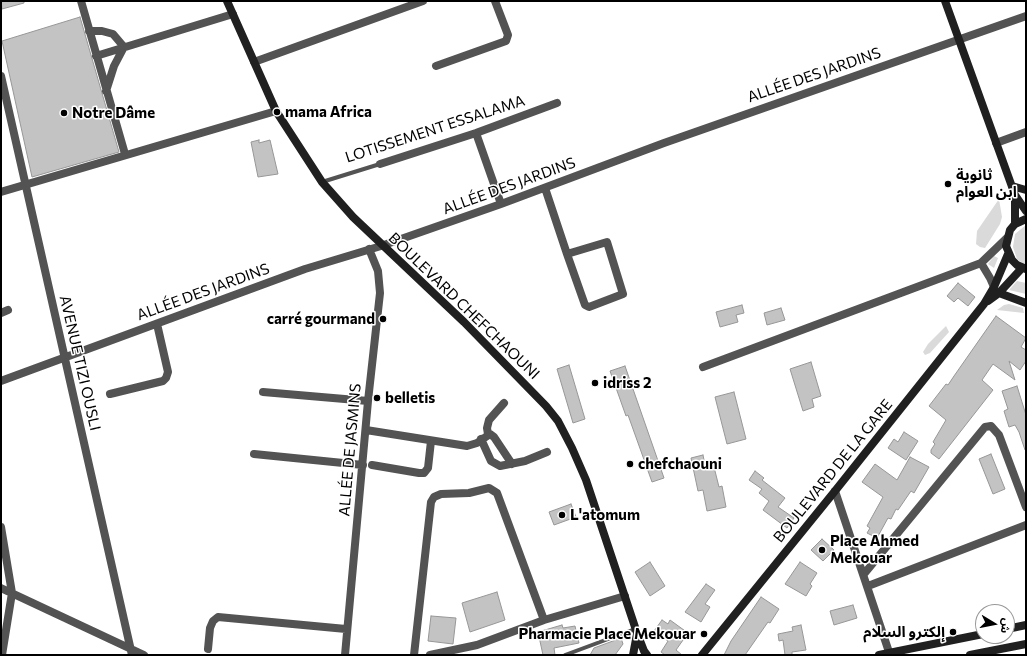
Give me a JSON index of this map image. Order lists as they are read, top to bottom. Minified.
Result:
{"streets":{"street":["ALLÉE DES JARDINS","LOTISSEMENT ESSALAMA","BOULEVARD CHEFCHAOUNI","AVENUE TIZI OUSLI","ALLÉE DE JASMINS","BOULEVARD DE LA GARE"]},"crossings":[["ALLÉE DES JARDINS","BOULEVARD CHEFCHAOUNI"],["ALLÉE DES JARDINS","AVENUE TIZI OUSLI"],["ALLÉE DES JARDINS","ALLÉE DE JASMINS"],["LOTISSEMENT ESSALAMA","BOULEVARD CHEFCHAOUNI"]],"places":["mama Africa","Notre Dâme","ثانوية ابن العوام","carré gourmand","idriss 2","belletis","chefchaouni","L'atomum","Place Ahmed Mekouar","إلكترو السلام","Pharmacie Place Mekouar"],"north":"right"}
